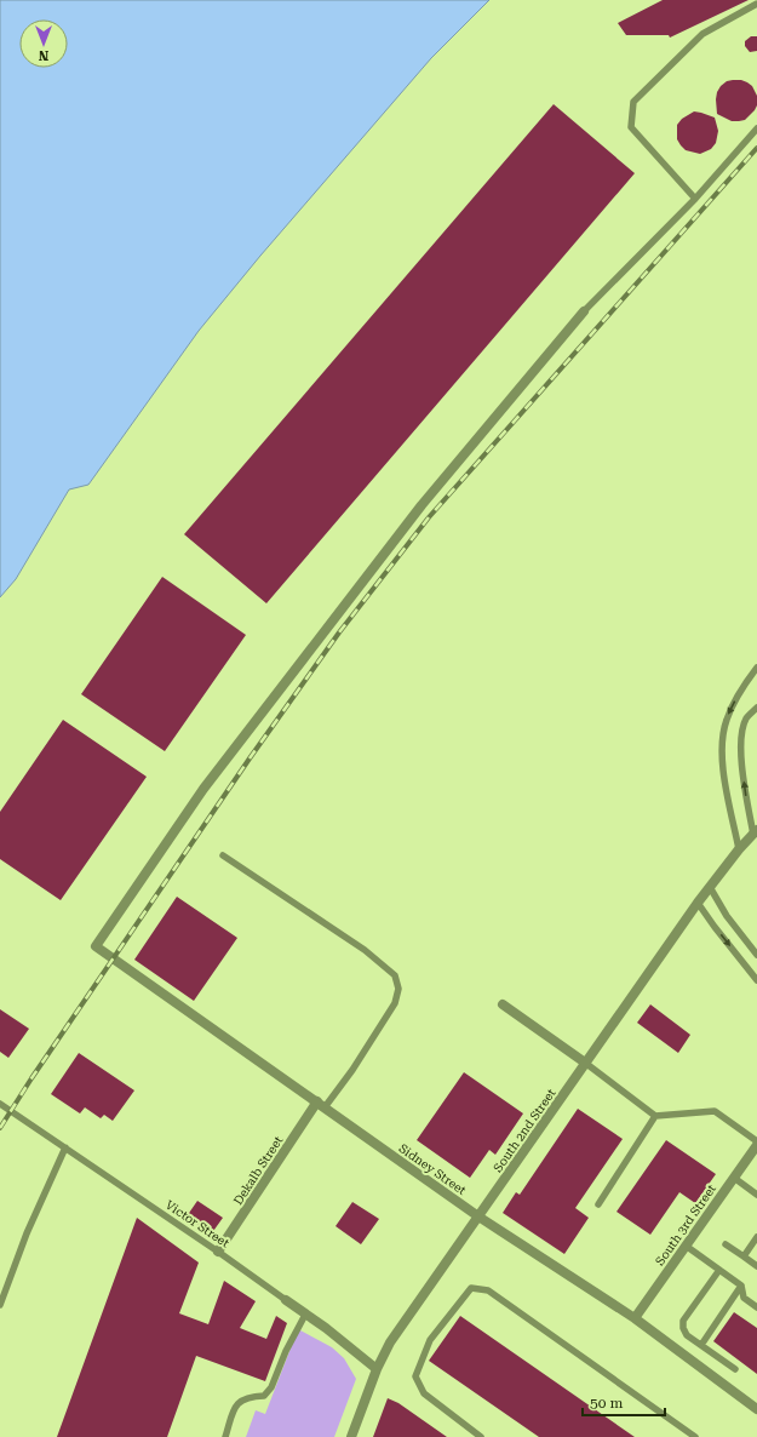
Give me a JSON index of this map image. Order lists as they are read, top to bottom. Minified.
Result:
{"streets":{"street":["South 2nd Street","Sidney Street","Dekalb Street","Victor Street","South 3rd Street"]},"crossings":[["South 2nd Street","Sidney Street"],["South 2nd Street","Victor Street"],["Sidney Street","Dekalb Street"],["Sidney Street","South 3rd Street"],["Dekalb Street","Victor Street"]],"scale_bar":"50 m","north":"bottom"}
